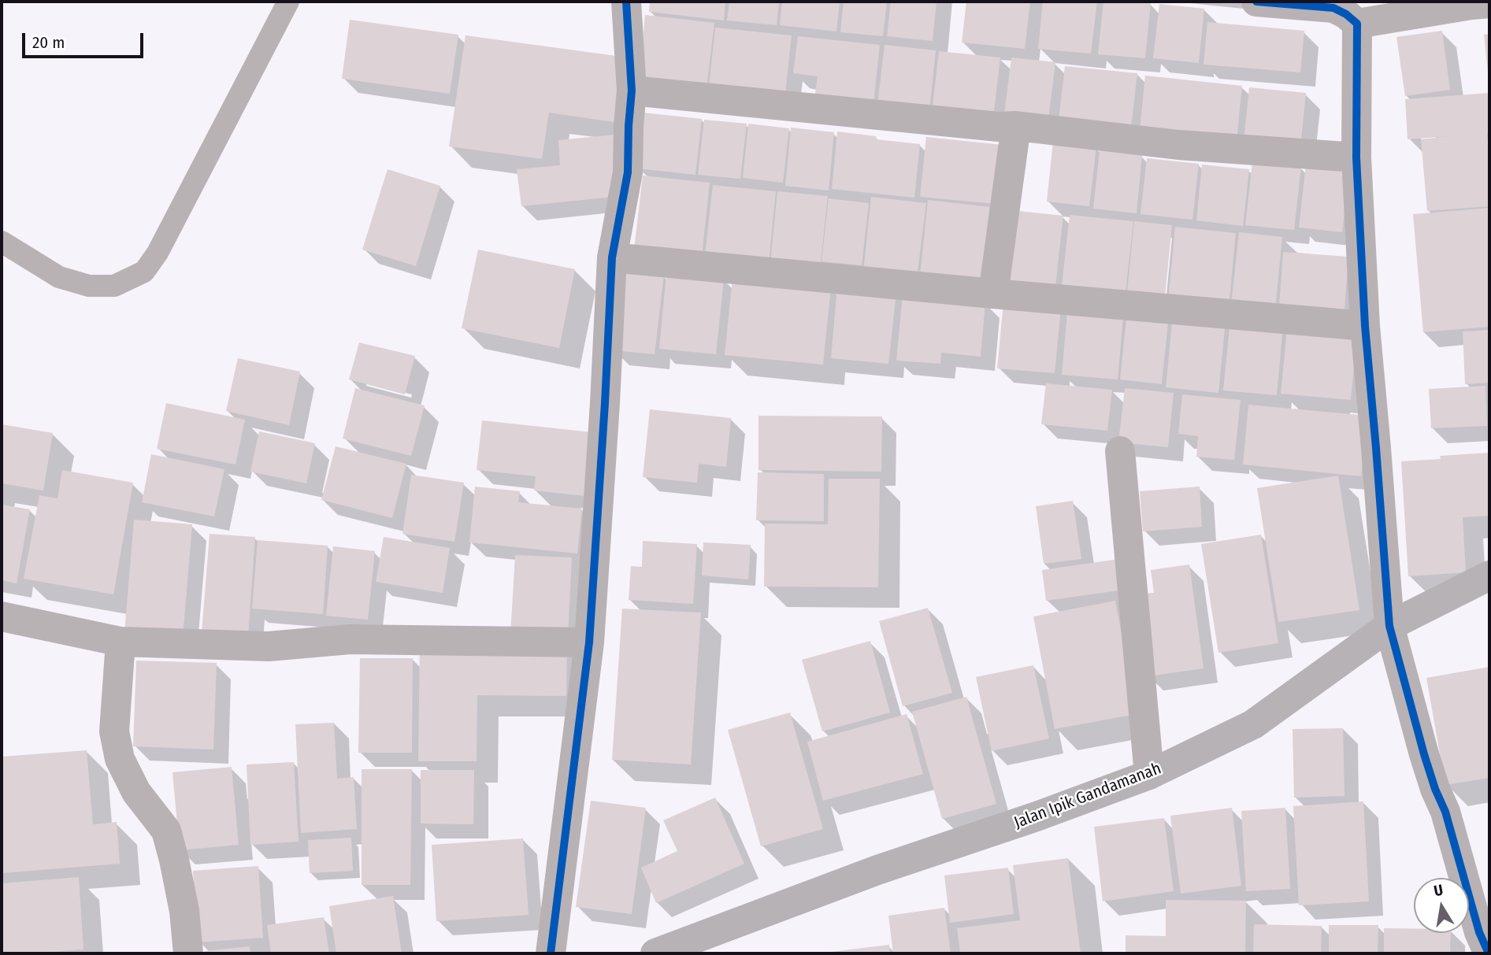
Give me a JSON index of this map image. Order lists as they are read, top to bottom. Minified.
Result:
{"streets":{"street":["Jalan Ipik Gandamanah"]},"scale_bar":"20 m","north":"top"}
